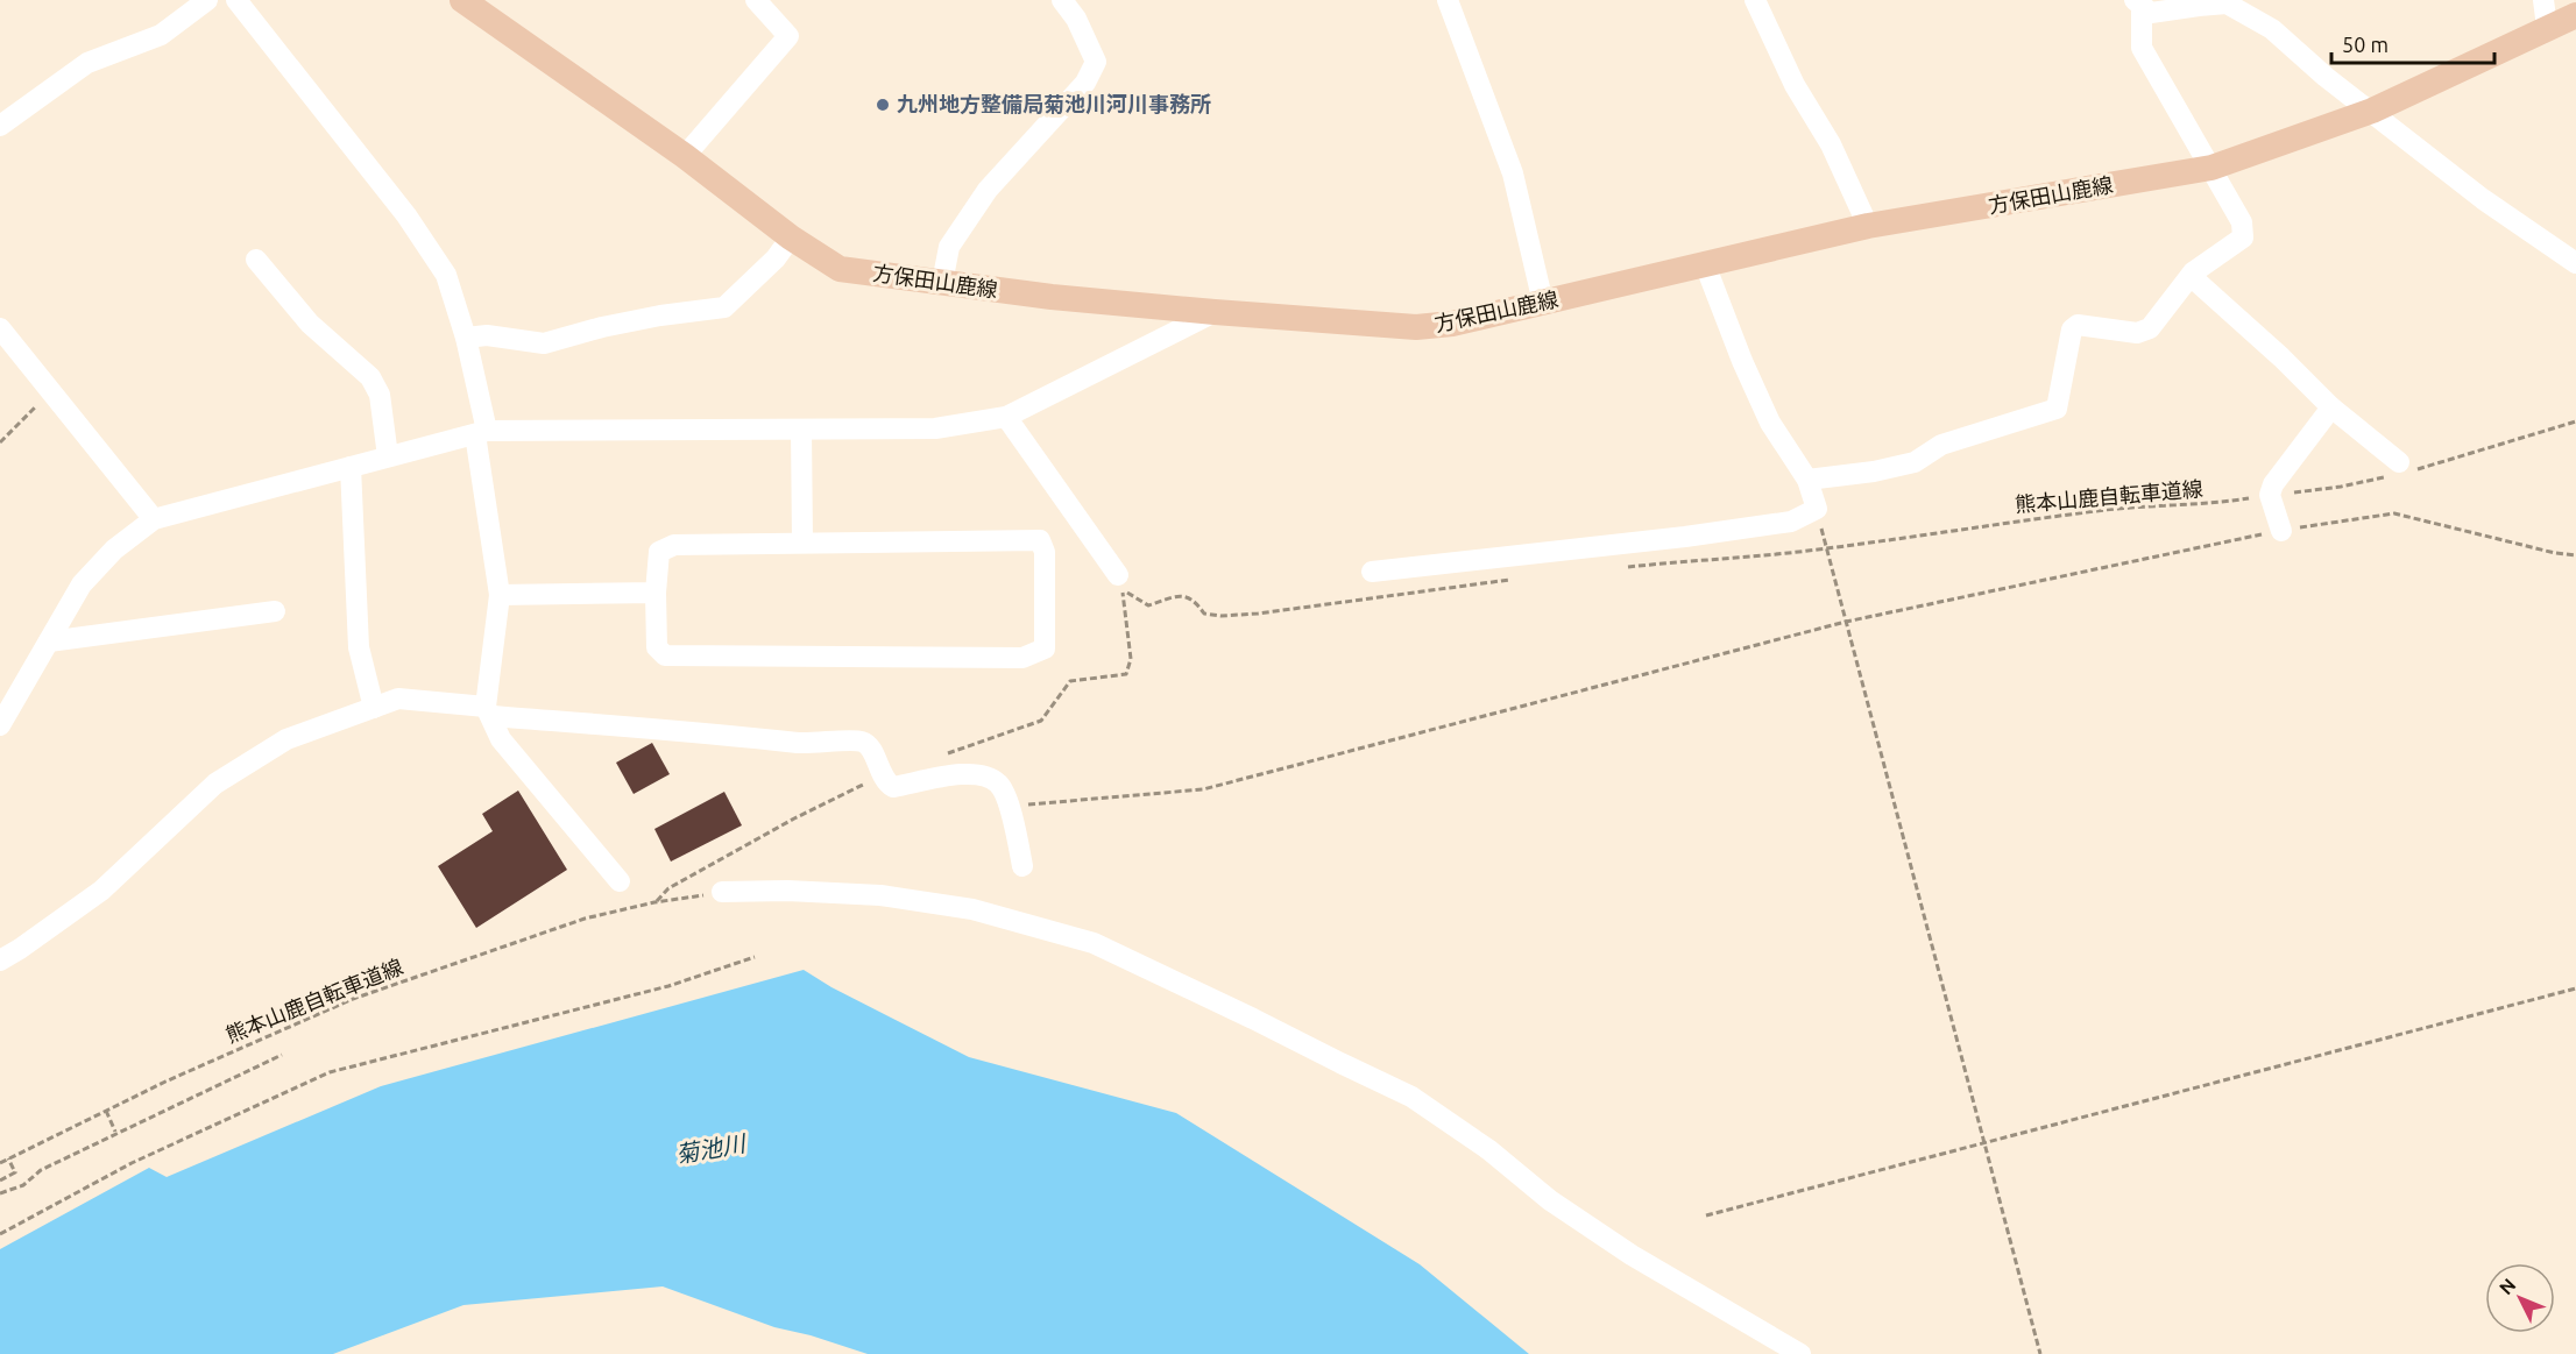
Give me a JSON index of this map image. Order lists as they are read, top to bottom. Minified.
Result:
{"streets":{"main road":["方保田山鹿線"],"path":["熊本山鹿自転車道線"]},"water":["菊池川"],"places":["九州地方整備局菊池川河川事務所"],"scale_bar":"50 m","north":"top left"}
